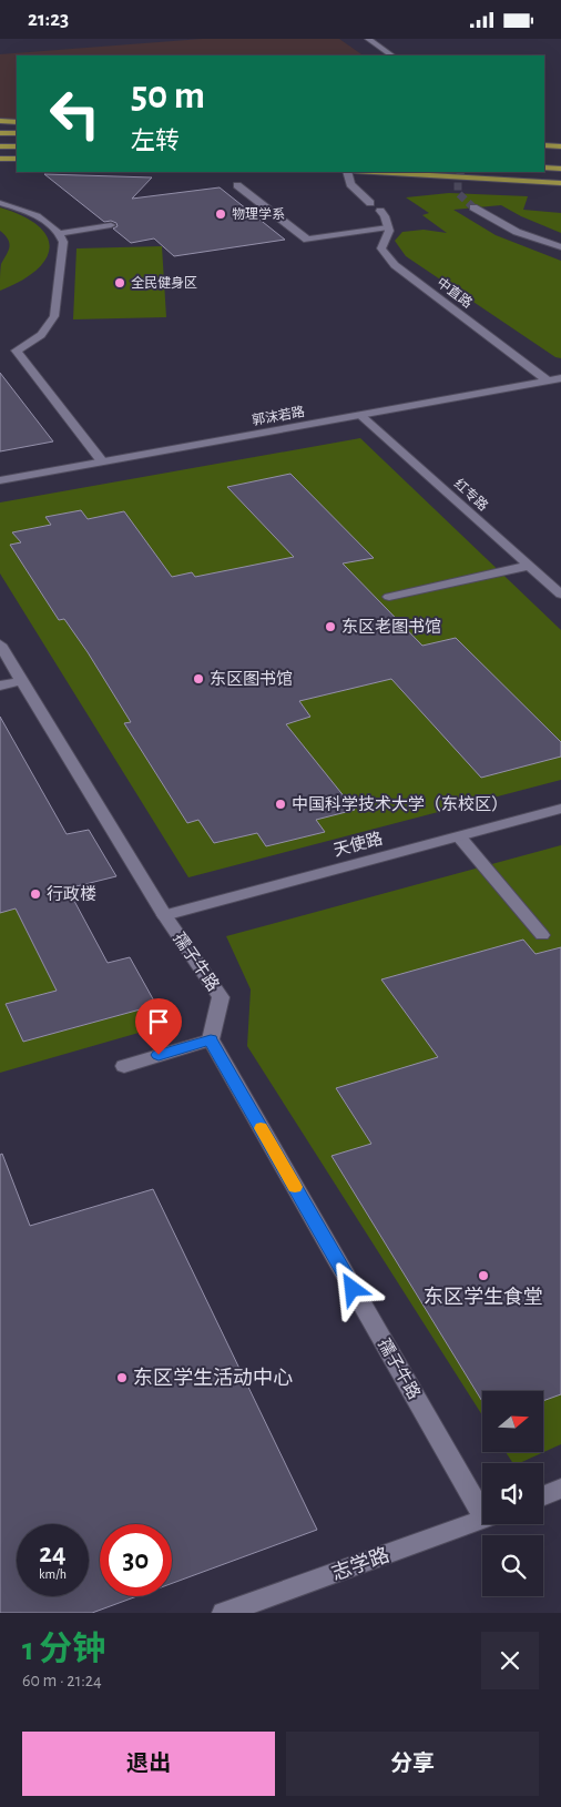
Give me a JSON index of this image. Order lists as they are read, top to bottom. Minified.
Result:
{"streets":{"street":["中直路","郭沫若路","红专路","天使路","孺子牛路","志学路"]},"crossings":[["中直路","郭沫若路"],["郭沫若路","红专路"],["天使路","孺子牛路"]],"places":["物理学系","全民健身区","东区老图书馆","东区图书馆","中国科学技术大学（东校区）","行政楼","东区学生食堂","东区学生活动中心"],"north":"right","page":{"status":"21:23","turn":["50 m","左转"],"speed":"24 km/h","limit":"30","heading":["1 分钟","60 m · 21:24"],"buttons":["退出","分享"]}}
